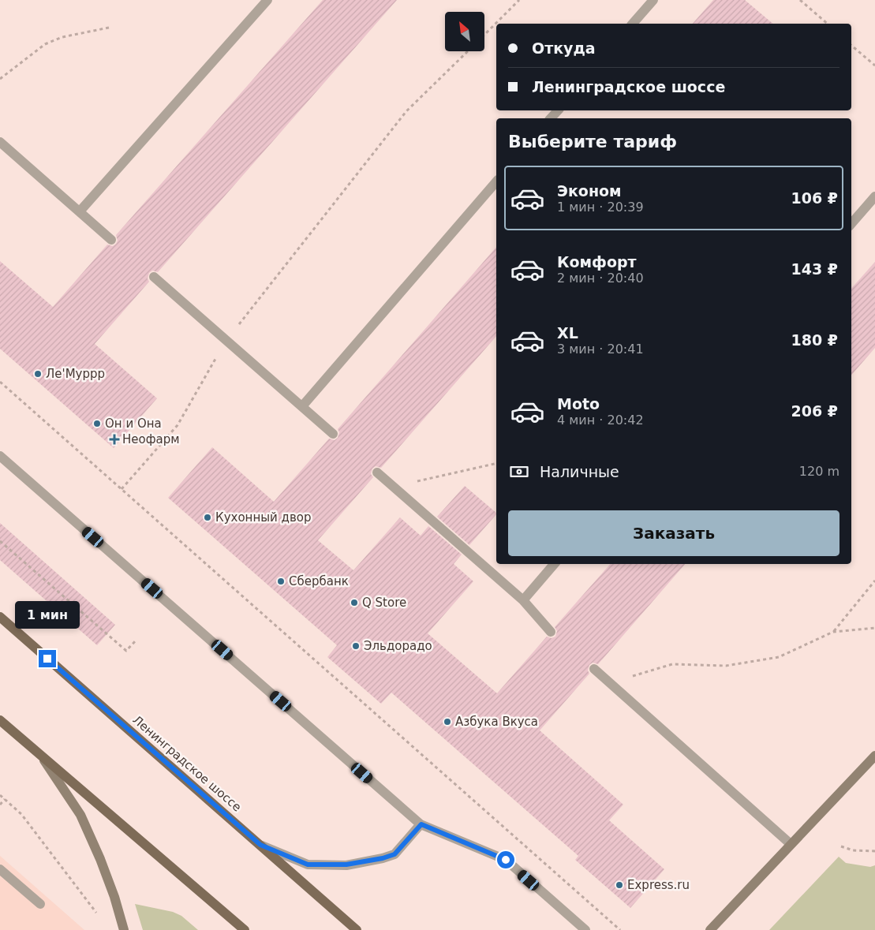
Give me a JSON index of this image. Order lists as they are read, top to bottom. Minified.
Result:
{"streets":{"main road":["Ленинградское шоссе"]},"places":{"other":["Ле'Муррр","Он и Она","Кухонный двор","Сбербанк","Q Store","Эльдорадо","Азбука Вкуса","Express.ru"],"health":["Неофарм"]},"north":"top left","page":{"banner":["Откуда","Ленинградское шоссе"],"heading":"Выберите тариф","list":[{"name":"Эконом","note":"1 мин · 20:39","value":"106 ₽"},{"name":"Комфорт","note":"2 мин · 20:40","value":"143 ₽"},{"name":"XL","note":"3 мин · 20:41","value":"180 ₽"},{"name":"Moto","note":"4 мин · 20:42","value":"206 ₽"}],"pay":["Наличные","120 m"],"buttons":"Заказать","bubble":"1 мин"}}
